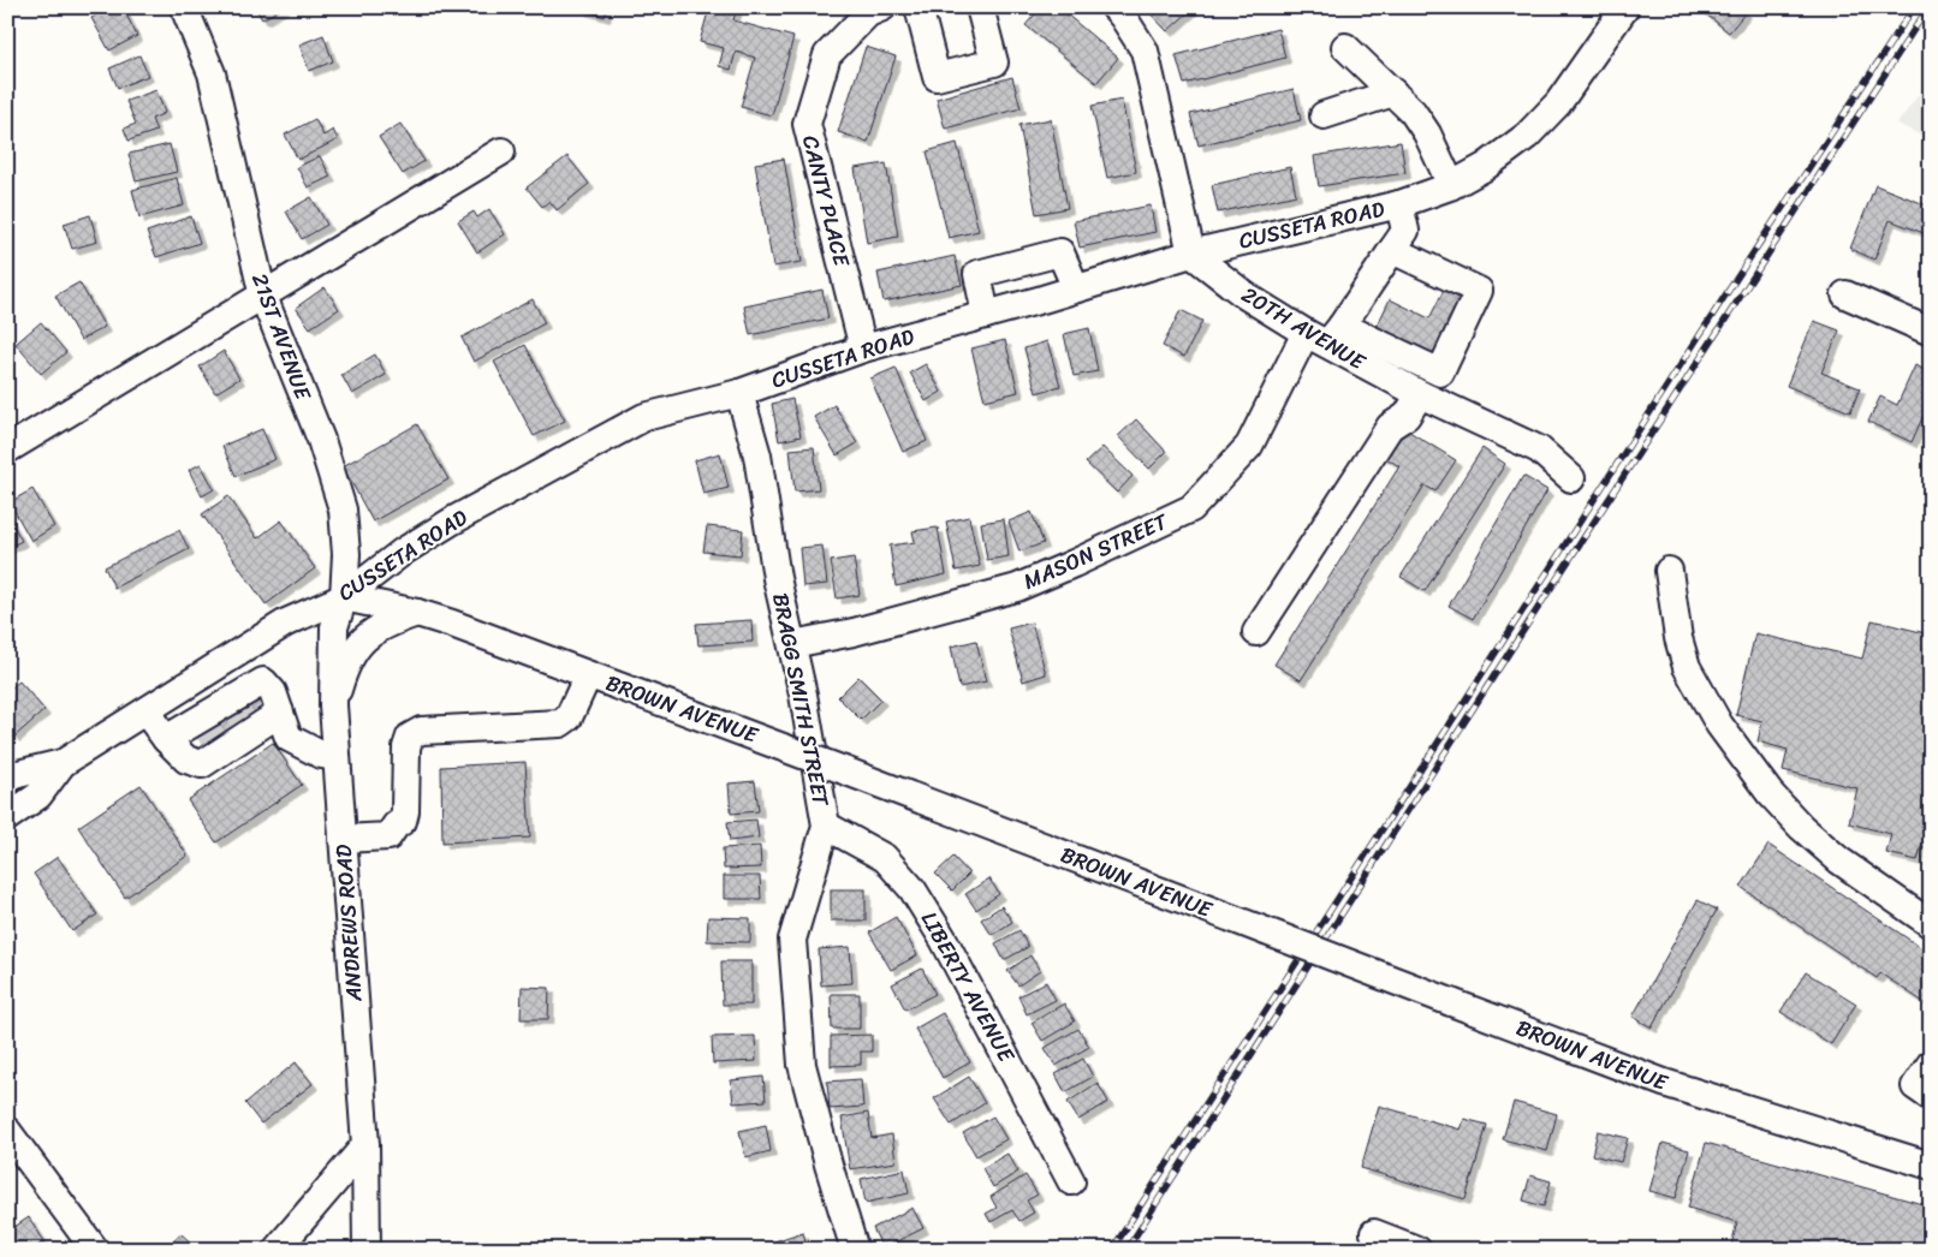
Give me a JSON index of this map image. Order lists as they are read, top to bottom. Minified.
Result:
{"streets":{"street":["CANTY PLACE","CUSSETA ROAD","20TH AVENUE","21ST AVENUE","MASON STREET","BRAGG SMITH STREET","BROWN AVENUE","ANDREWS ROAD","LIBERTY AVENUE"]},"crossings":[["CANTY PLACE","CUSSETA ROAD"],["CUSSETA ROAD","20TH AVENUE"],["CUSSETA ROAD","21ST AVENUE"],["CUSSETA ROAD","MASON STREET"],["CUSSETA ROAD","BRAGG SMITH STREET"],["CUSSETA ROAD","BROWN AVENUE"],["CUSSETA ROAD","ANDREWS ROAD"],["20TH AVENUE","MASON STREET"],["21ST AVENUE","BROWN AVENUE"],["21ST AVENUE","ANDREWS ROAD"],["MASON STREET","BRAGG SMITH STREET"],["BRAGG SMITH STREET","LIBERTY AVENUE"],["BROWN AVENUE","ANDREWS ROAD"]]}
